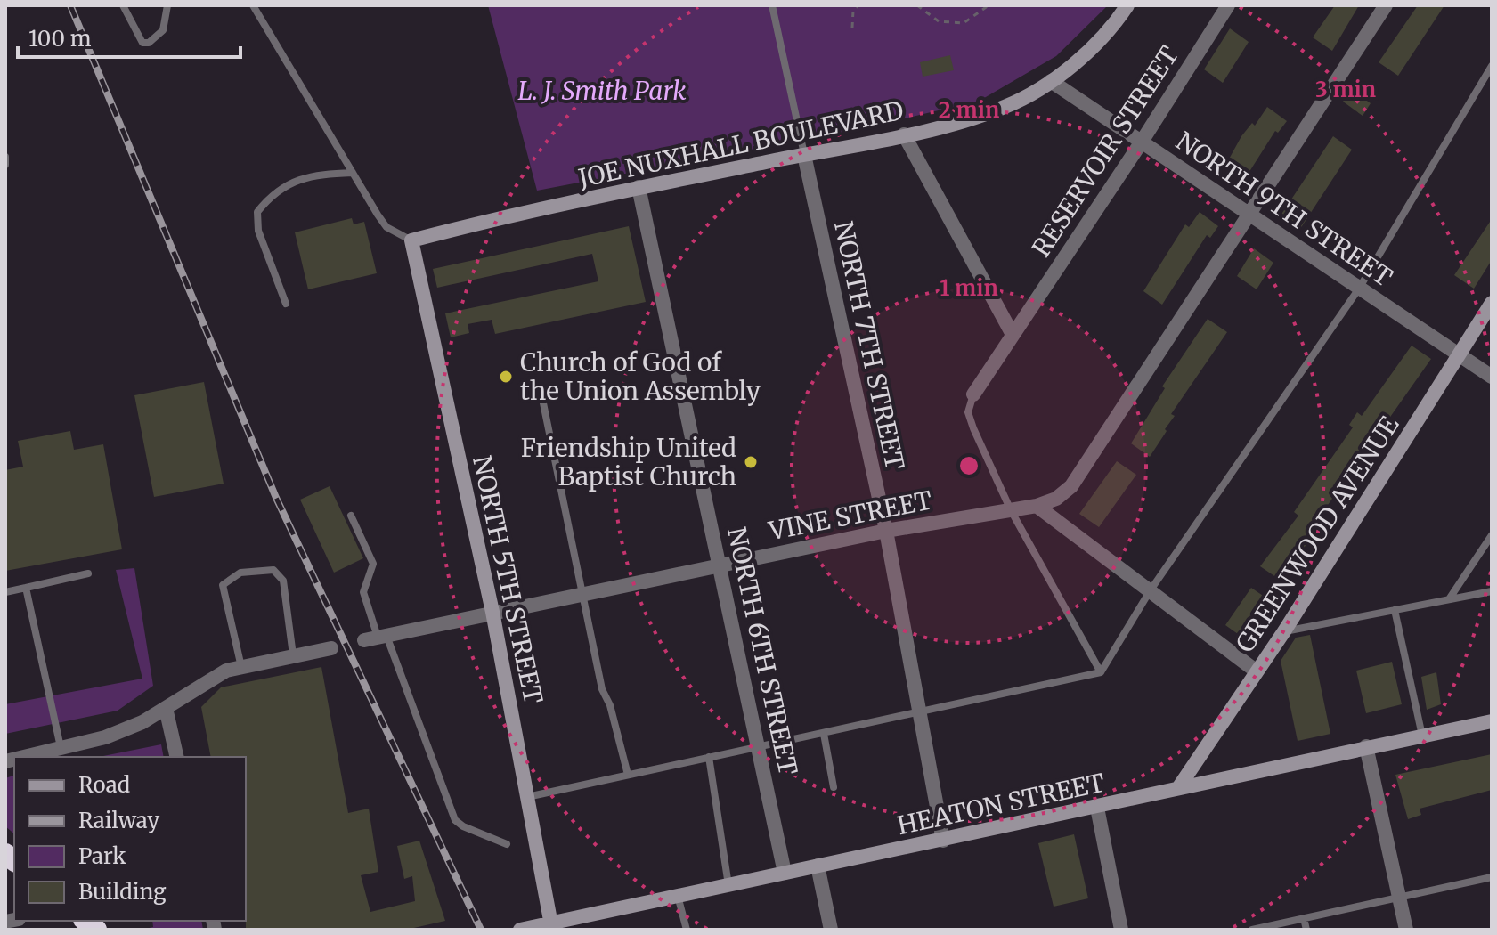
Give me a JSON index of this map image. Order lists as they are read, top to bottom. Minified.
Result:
{"streets":{"street":["JOE NUXHALL BOULEVARD","RESERVOIR STREET","NORTH 9TH STREET","NORTH 7TH STREET","VINE STREET","GREENWOOD AVENUE","NORTH 5TH STREET","NORTH 6TH STREET","HEATON STREET"]},"crossings":[["JOE NUXHALL BOULEVARD","NORTH 9TH STREET"],["JOE NUXHALL BOULEVARD","NORTH 7TH STREET"],["JOE NUXHALL BOULEVARD","NORTH 5TH STREET"],["JOE NUXHALL BOULEVARD","NORTH 6TH STREET"],["RESERVOIR STREET","NORTH 9TH STREET"],["NORTH 9TH STREET","VINE STREET"],["NORTH 9TH STREET","GREENWOOD AVENUE"],["NORTH 7TH STREET","VINE STREET"],["NORTH 7TH STREET","HEATON STREET"],["VINE STREET","NORTH 5TH STREET"],["VINE STREET","NORTH 6TH STREET"],["GREENWOOD AVENUE","HEATON STREET"],["NORTH 5TH STREET","HEATON STREET"],["NORTH 6TH STREET","HEATON STREET"]],"parks":["L. J. Smith Park"],"places":["Church of God of the Union Assembly","Friendship United Baptist Church"],"legend":["Road","Railway","Park","Building"],"scale_bar":"100 m","rings":["3 min","2 min","1 min"]}
